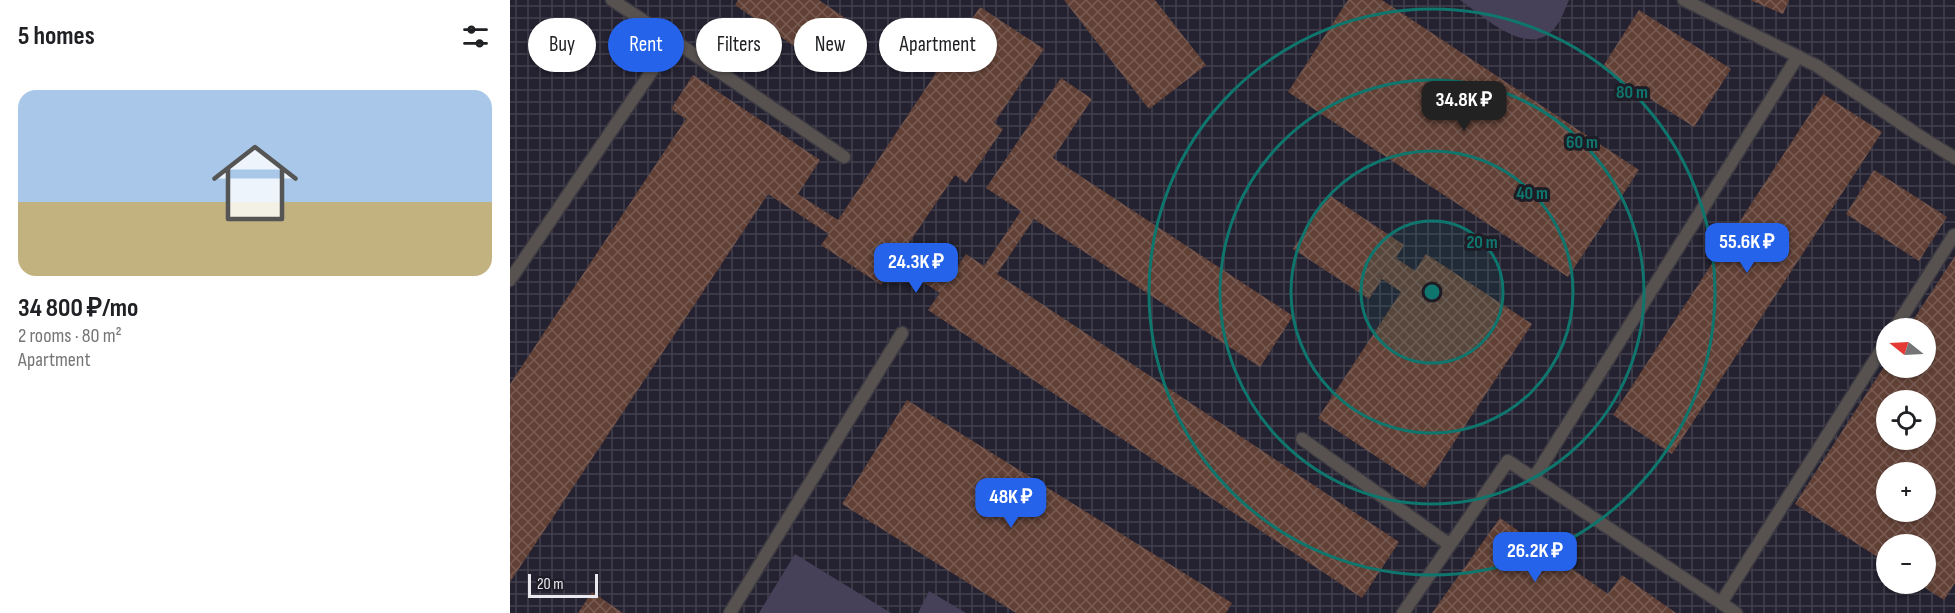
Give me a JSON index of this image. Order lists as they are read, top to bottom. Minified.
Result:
{"scale_bar":"20 m","north":"left","page":{"heading":"5 homes","chip":["Buy","Rent","Filters","New","Apartment"],"list":[{"name":"34 800 ₽/mo","note":"2 rooms · 80 m² · Apartment"}],"price":["34.8K ₽","55.6K ₽","24.3K ₽","48K ₽","26.2K ₽"],"map_buttons":["+","−"],"scale":"20 m"},"rings":["80 m","60 m","40 m","20 m"]}
